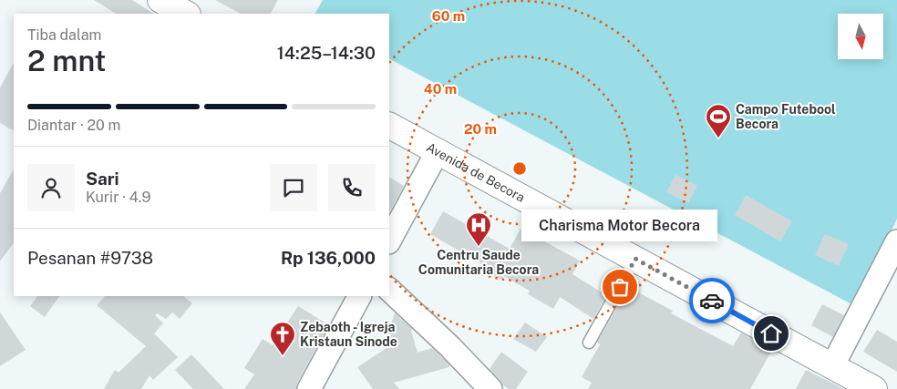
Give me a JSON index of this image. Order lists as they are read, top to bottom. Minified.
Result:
{"streets":{"main road":["Avenida de Becora"]},"places":{"sports":["Campo Futebool Becora"],"hospital":["Centru Saude Comunitaria Becora"],"other":["Charisma Motor Becora"],"church":["Zebaoth - Igreja Kristaun Sinode"]},"north":"bottom","page":{"heading":["2 mnt","Tiba dalam","14:25–14:30"],"panel":["Sari","Kurir · 4.9","Pesanan #9738","Rp 136,000"],"bar":"Diantar · 20 m","bubble":"Charisma Motor Becora"},"rings":["60 m","40 m","20 m"]}
